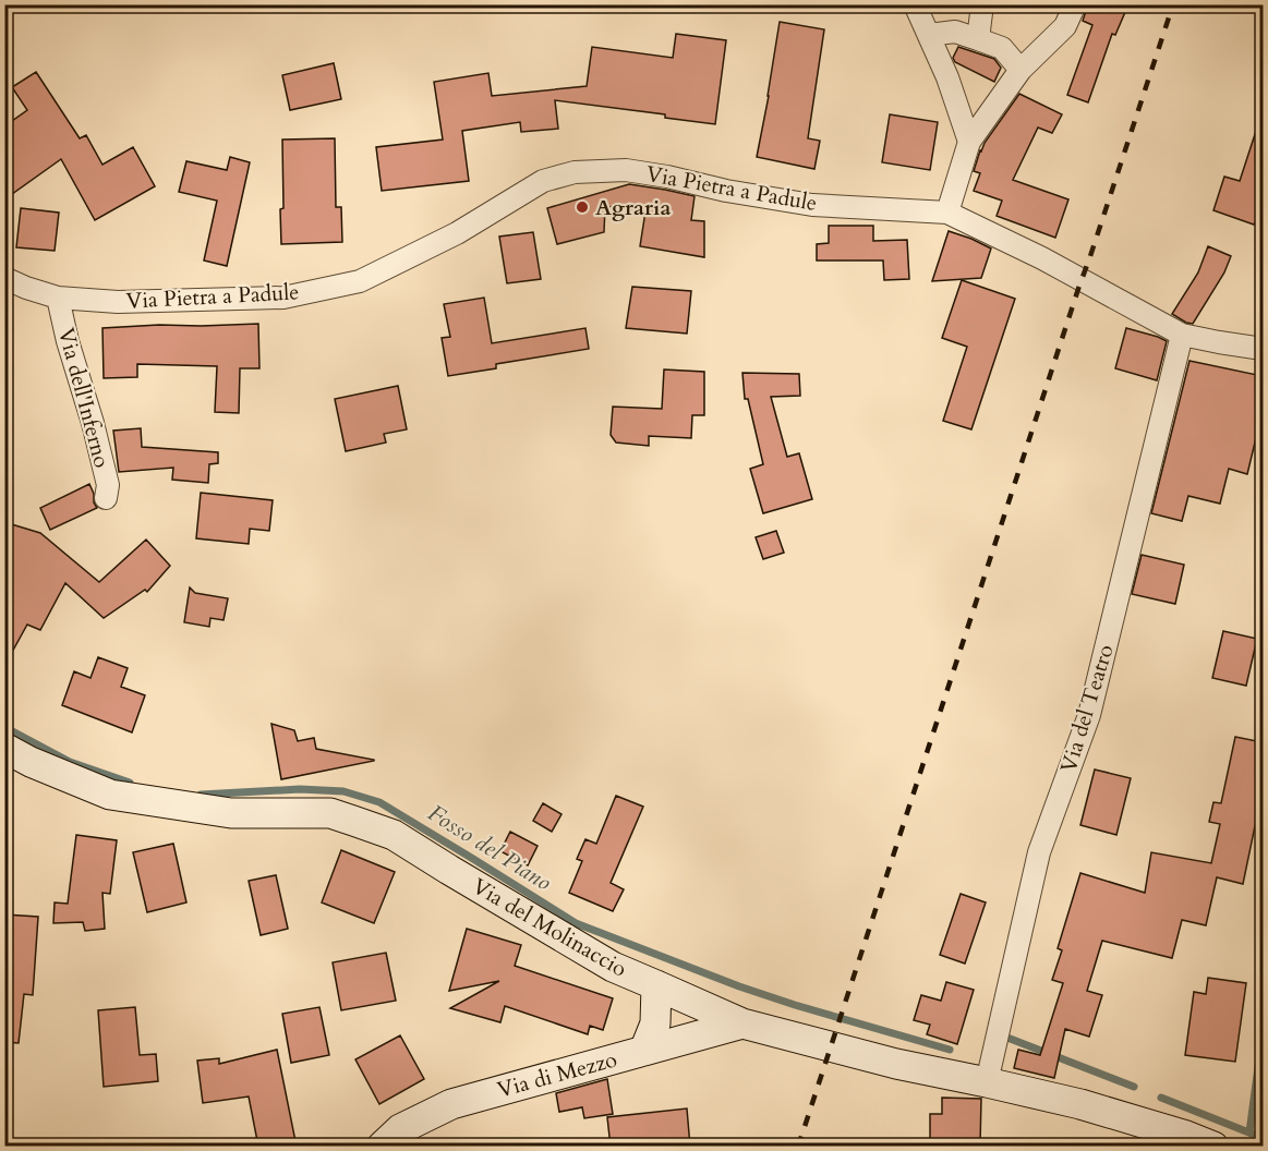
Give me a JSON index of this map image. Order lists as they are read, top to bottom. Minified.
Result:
{"streets":{"street":["Via Pietra a Padule","Via dell'Inferno","Via del Teatro","Via del Molinaccio","Via di Mezzo"]},"crossings":[["Via Pietra a Padule","Via dell'Inferno"],["Via Pietra a Padule","Via del Teatro"],["Via del Teatro","Via del Molinaccio"],["Via del Molinaccio","Via di Mezzo"]],"water":["Fosso del Piano"],"places":["Agraria"]}
